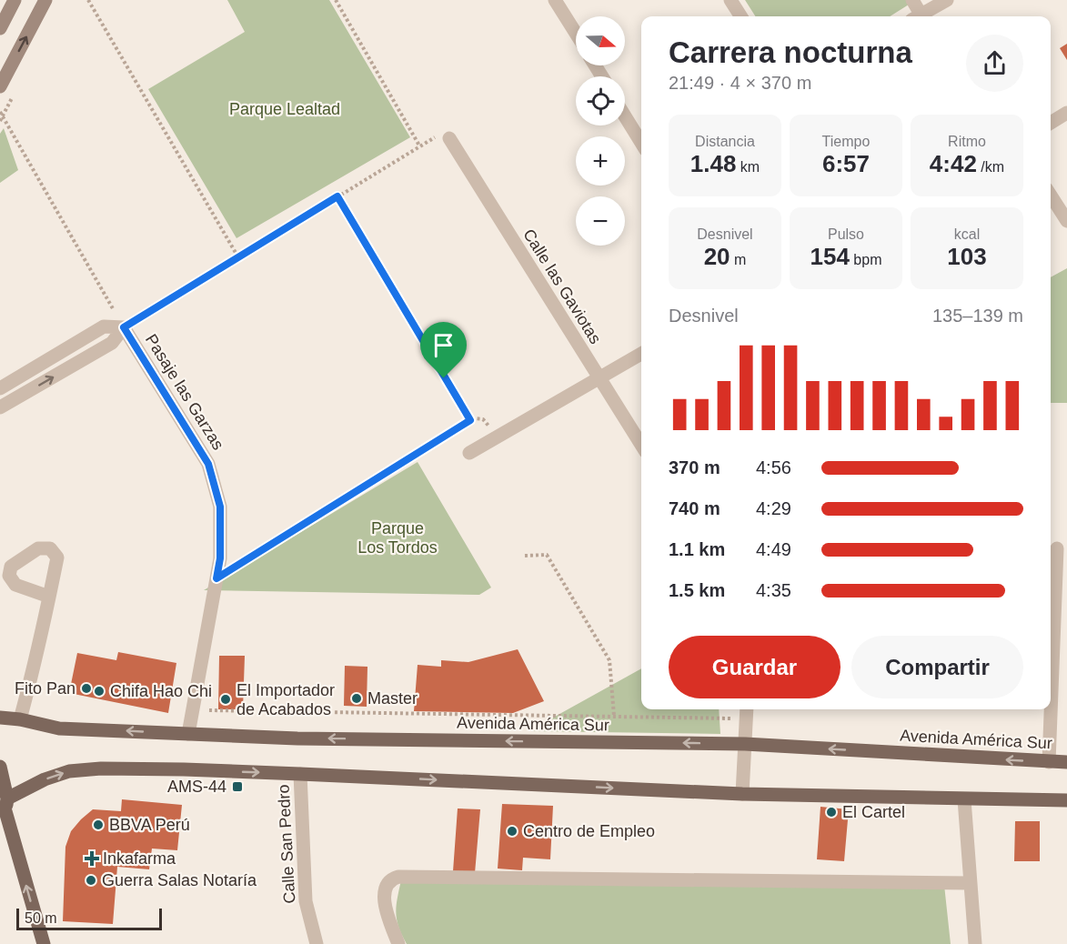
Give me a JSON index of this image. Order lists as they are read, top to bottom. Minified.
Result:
{"streets":{"main road":["Avenida América Sur"],"street":["Calle las Gaviotas","Pasaje las Garzas","Calle San Pedro"]},"crossings":[["Pasaje las Garzas","Avenida América Sur"]],"parks":["Parque Lealtad","Parque Los Tordos"],"places":{"other":["Fito Pan","Chifa Hao Chi","Master","El Importador de Acabados","El Cartel","BBVA Perú","Centro de Empleo","Guerra Salas Notaría"],"transit":["AMS-44"],"health":["Inkafarma"]},"scale_bar":"50 m","north":"right","page":{"map_buttons":["+","−"],"heading":["Carrera nocturna","21:49 · 4 × 370 m"],"stats":[["Distancia","1.48 km"],["Tiempo","6:57"],["Ritmo","4:42 /km"],["Desnivel","20 m"],["Pulso","154 bpm"],["kcal","103"]],"chart":["Desnivel","135–139 m"],"list":[{"name":"370 m","note":"4:56"},{"name":"740 m","note":"4:29"},{"name":"1.1 km","note":"4:49"},{"name":"1.5 km","note":"4:35"}],"buttons":["Guardar","Compartir"],"scale":"50 m"}}
